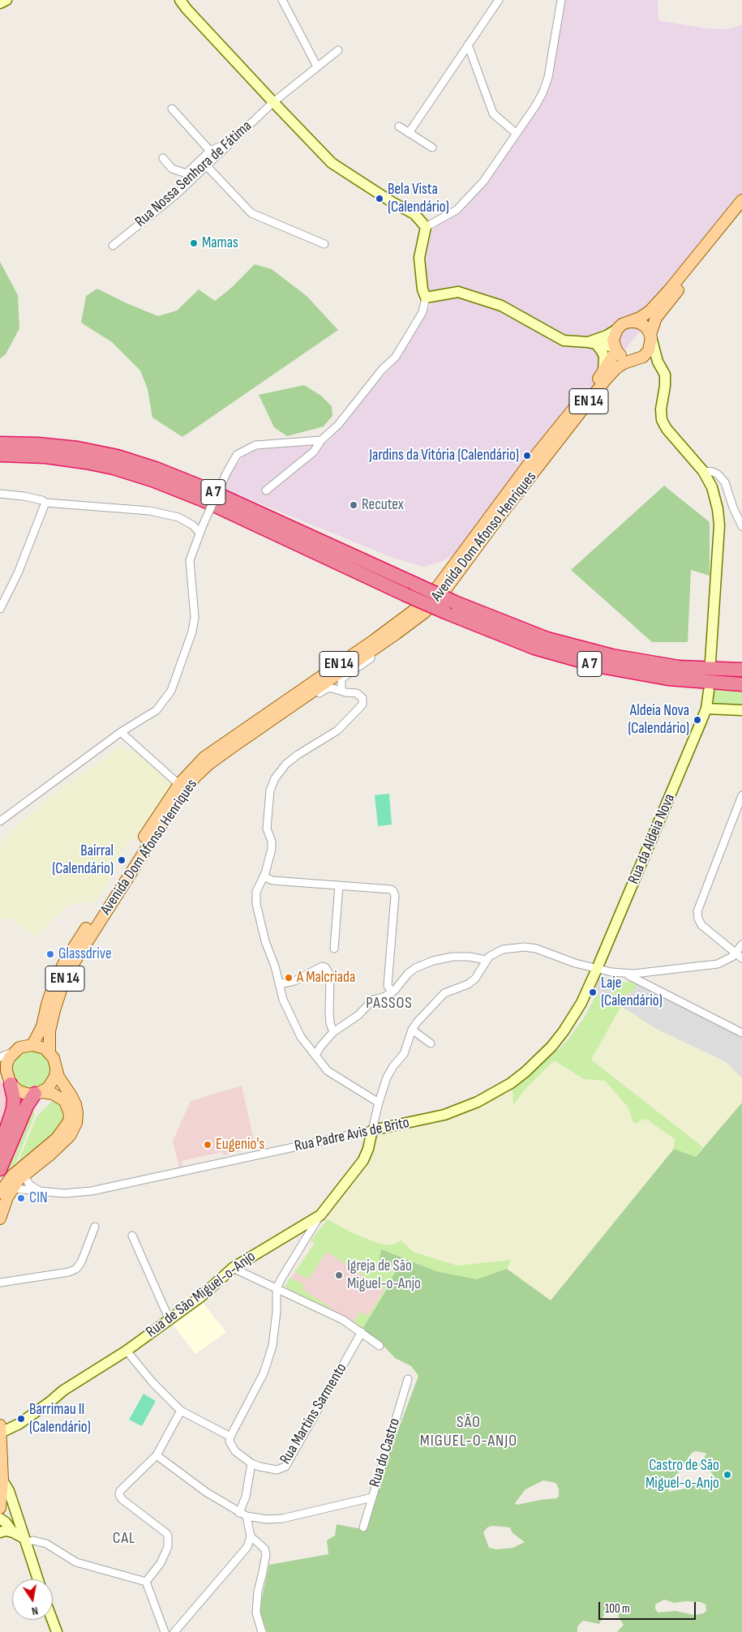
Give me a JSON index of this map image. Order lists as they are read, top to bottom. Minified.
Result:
{"streets":{"highway":["A 7"],"main road":["EN 14","Avenida Dom Afonso Henriques"],"street":["Rua Nossa Senhora de Fátima","Rua da Aldeia Nova","Rua Padre Avis de Brito","Rua de São Miguel-o-Anjo","Rua Martins Sarmento","Rua do Castro"]},"crossings":[["Avenida Dom Afonso Henriques","Rua Padre Avis de Brito"],["Rua da Aldeia Nova","Rua Padre Avis de Brito"],["Rua Padre Avis de Brito","Rua de São Miguel-o-Anjo"]],"districts":["PASSOS","SÃO MIGUEL-O-ANJO","CAL"],"places":["Bela Vista (Calendário)","Mamas","Jardins da Vitória (Calendário)","Recutex","Aldeia Nova (Calendário)","Bairral (Calendário)","Glassdrive","A Malcriada","Laje (Calendário)","Eugenio's","CIN","Igreja de São Miguel-o-Anjo","Barrimau II (Calendário)","Castro de São Miguel-o-Anjo"],"scale_bar":"100 m","north":"bottom"}
